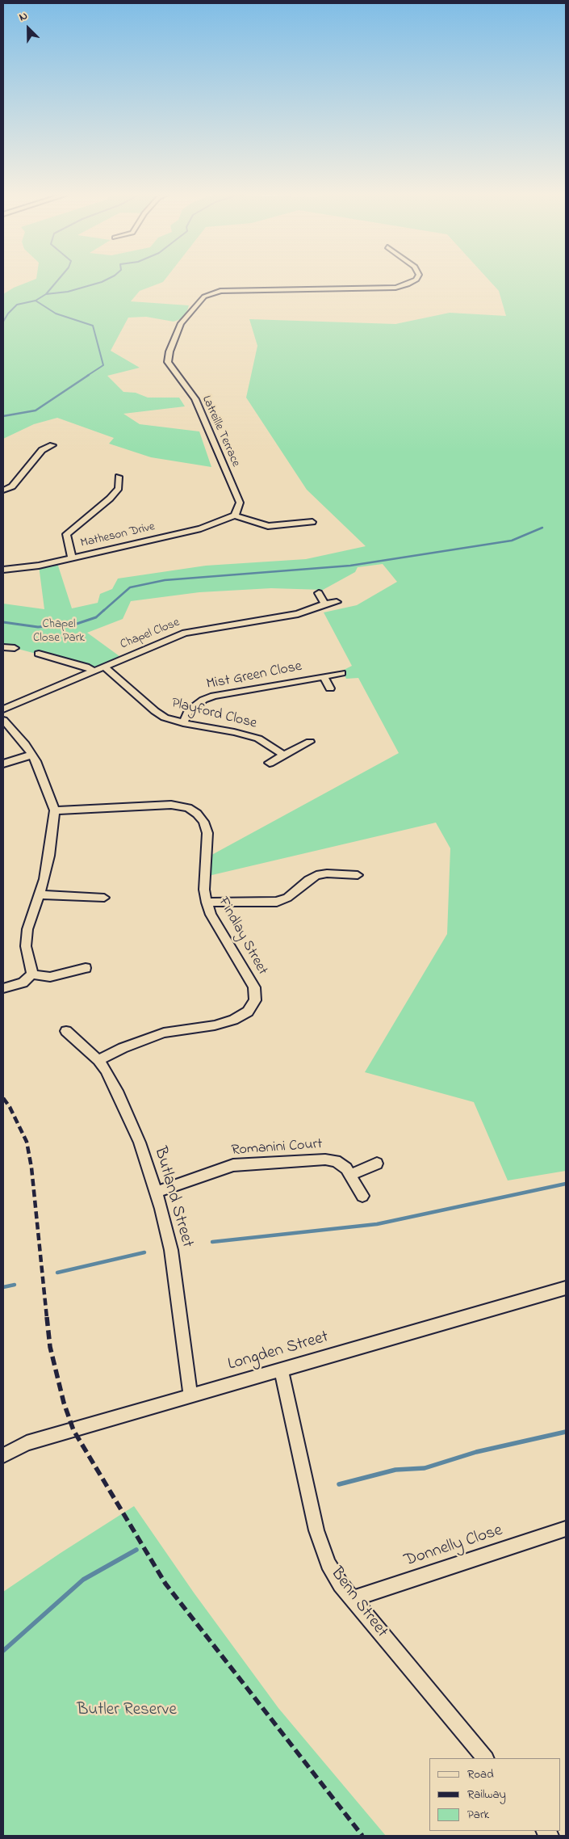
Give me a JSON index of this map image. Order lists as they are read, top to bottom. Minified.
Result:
{"streets":{"street":["Latreille Terrace","Matheson Drive","Chapel Close","Mist Green Close","Playford Close","Findlay Street","Romanini Court","Butland Street","Longden Street","Donnelly Close","Benn Street"]},"crossings":[["Latreille Terrace","Matheson Drive"],["Chapel Close","Playford Close"],["Mist Green Close","Playford Close"],["Findlay Street","Butland Street"],["Romanini Court","Butland Street"],["Butland Street","Longden Street"],["Longden Street","Benn Street"],["Donnelly Close","Benn Street"]],"parks":["Chapel Close Park","Butler Reserve"],"legend":["Road","Railway","Park"],"north":"top left"}
